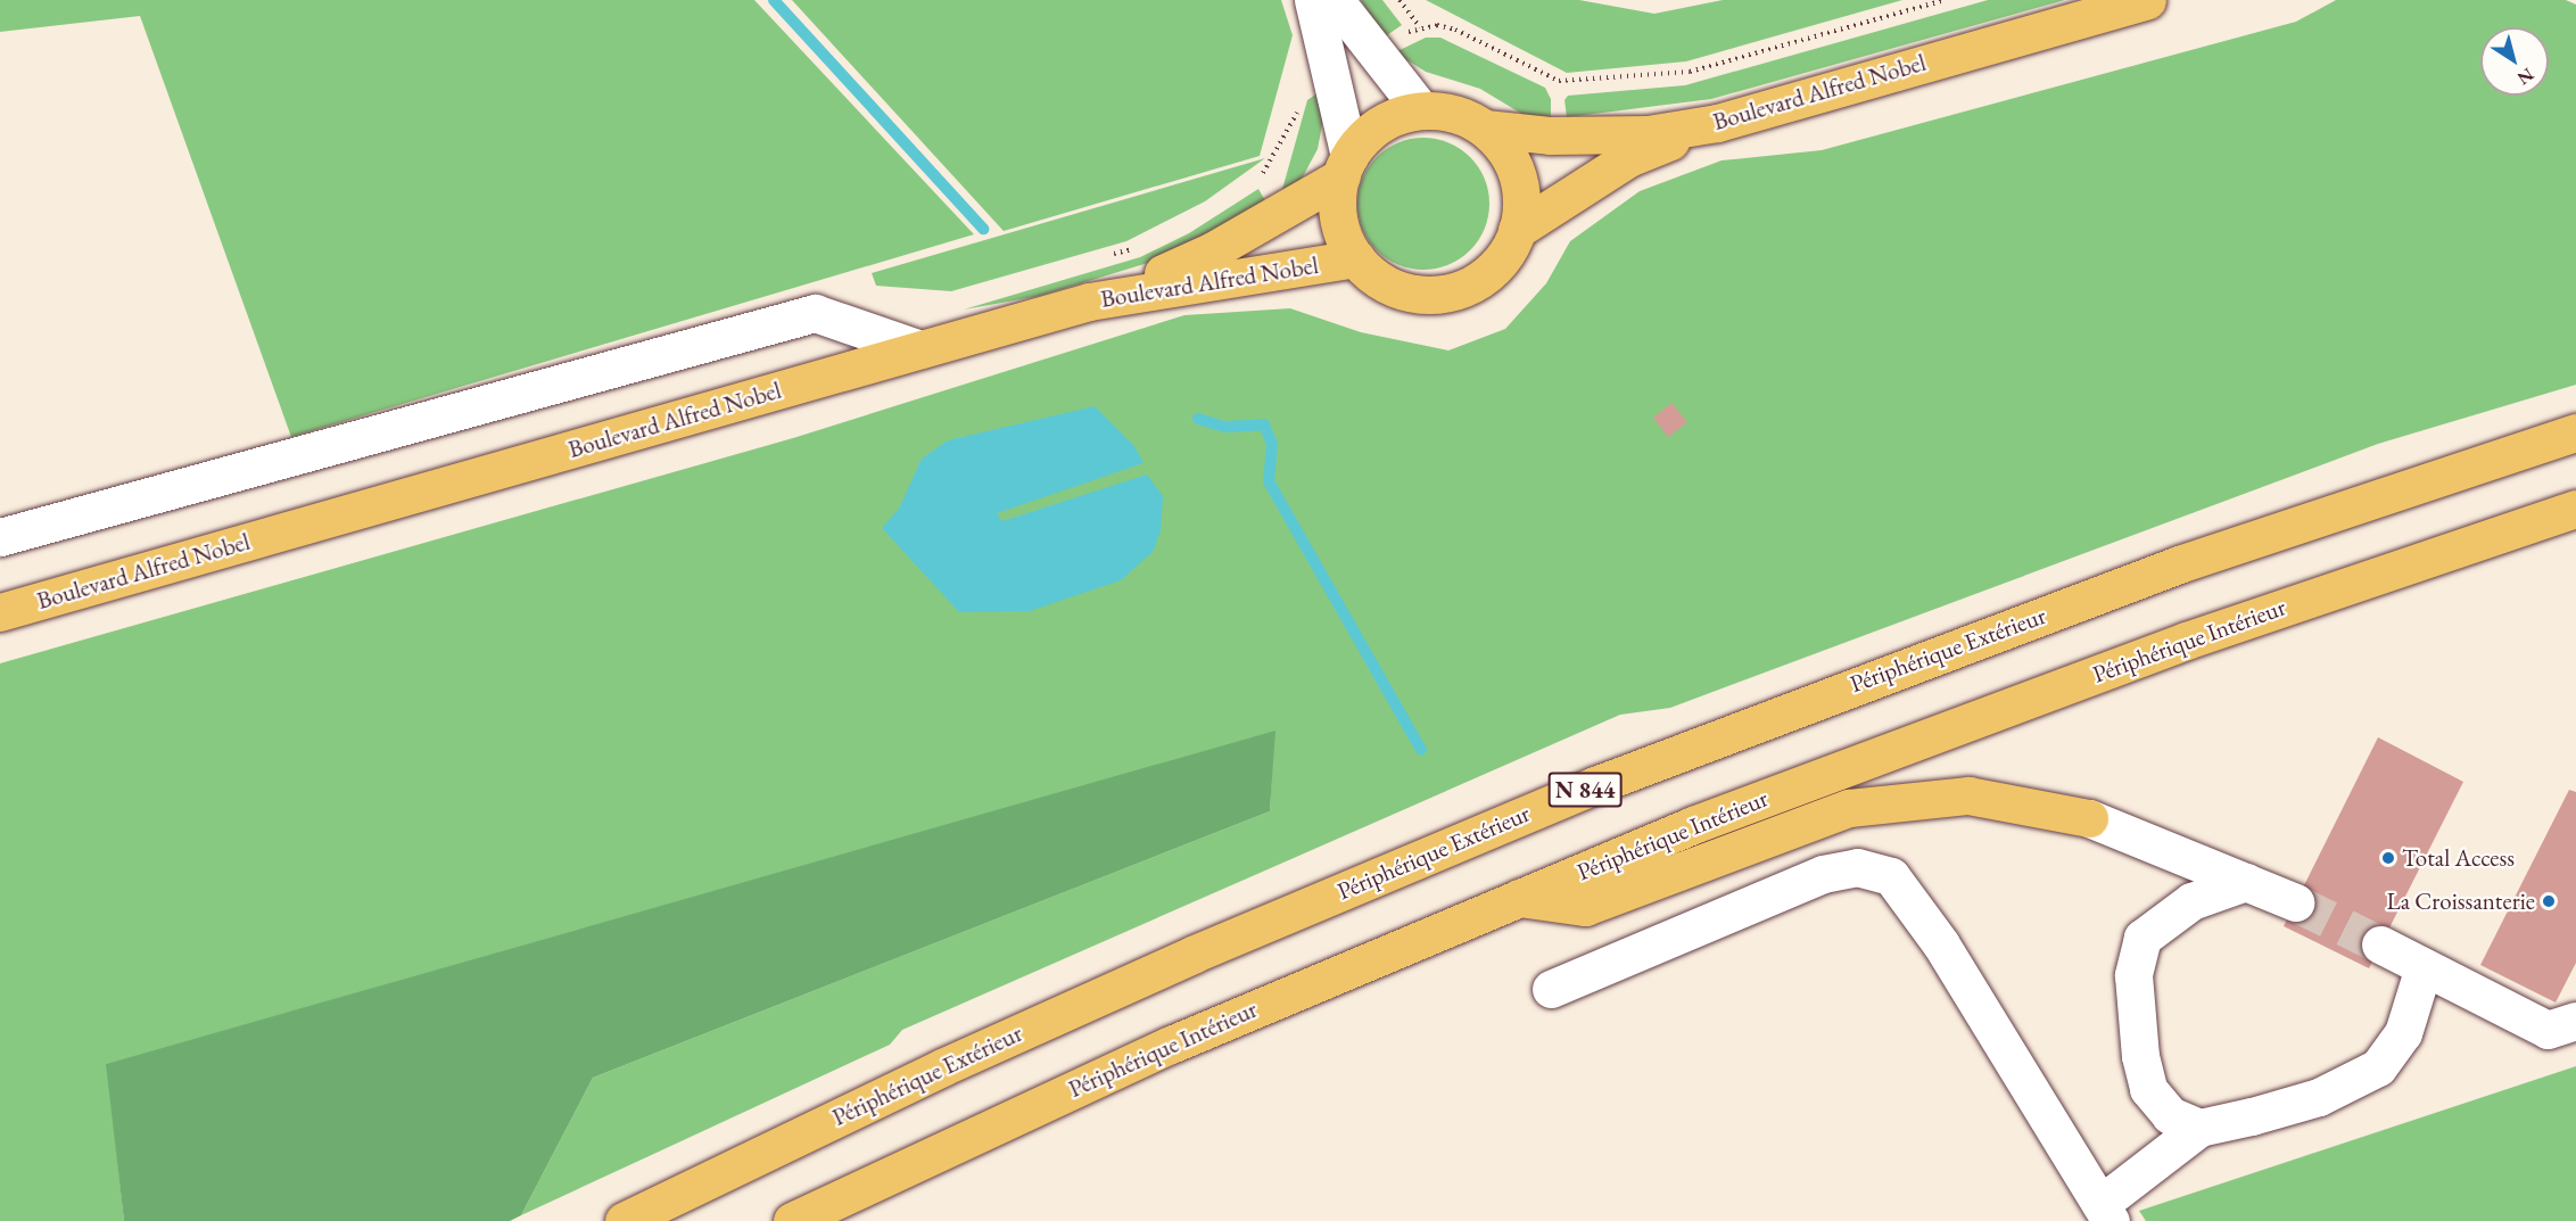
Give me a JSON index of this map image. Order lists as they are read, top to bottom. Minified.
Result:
{"streets":{"main road":["Boulevard Alfred Nobel","Périphérique Intérieur","Périphérique Extérieur","N 844"]},"places":["Total Access","La Croissanterie"],"north":"bottom right"}
